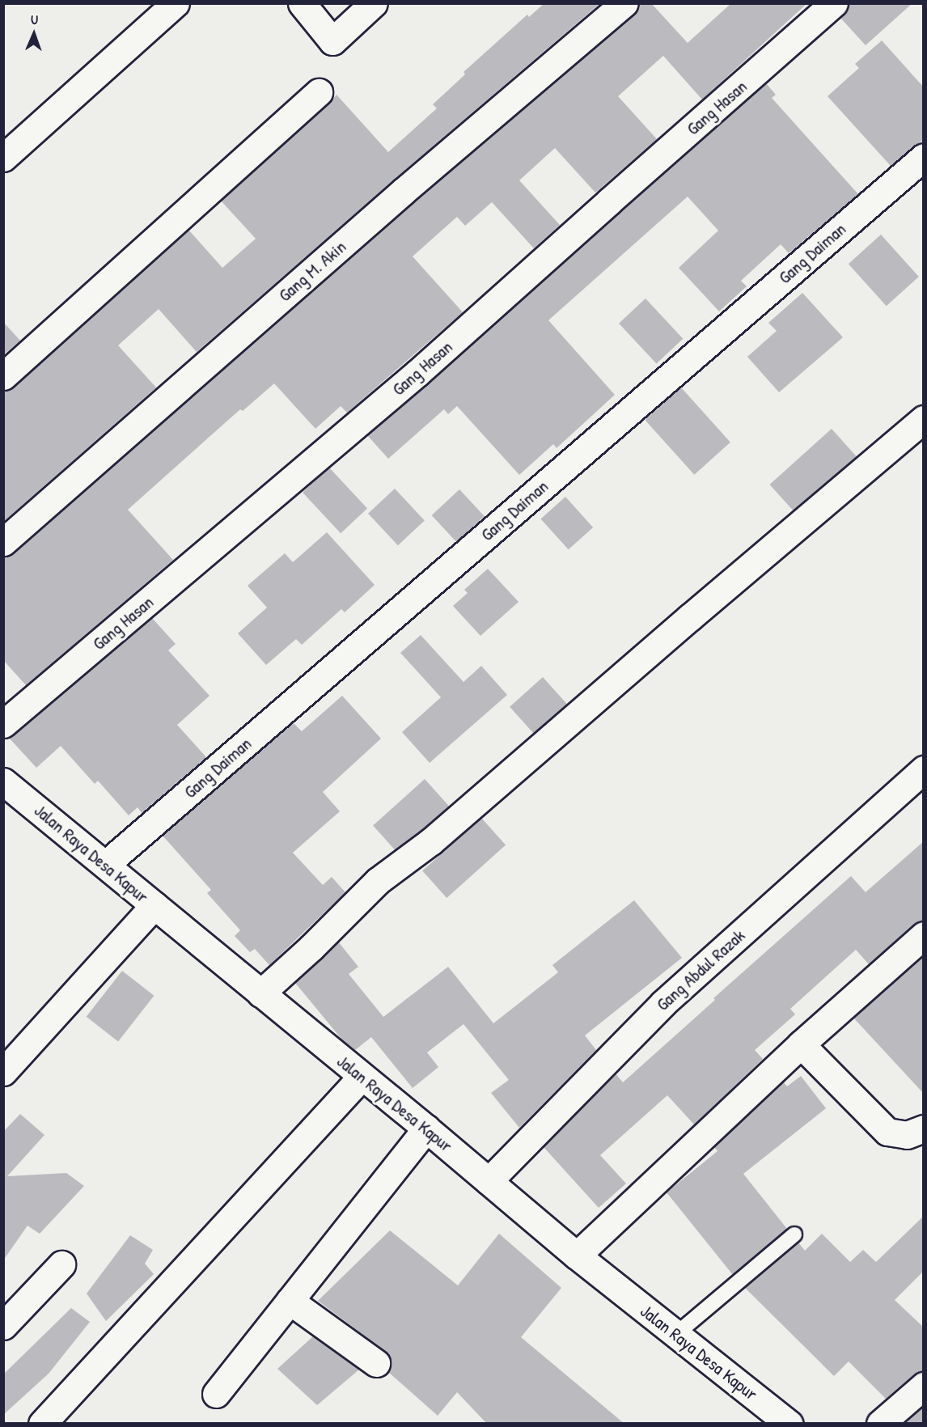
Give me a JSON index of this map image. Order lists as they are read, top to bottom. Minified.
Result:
{"streets":{"street":["Gang Hasan","Gang Daiman","Gang M. Akin","Jalan Raya Desa Kapur","Gang Abdul Razak"]},"crossings":[["Gang Daiman","Jalan Raya Desa Kapur"],["Jalan Raya Desa Kapur","Gang Abdul Razak"]],"north":"top"}
